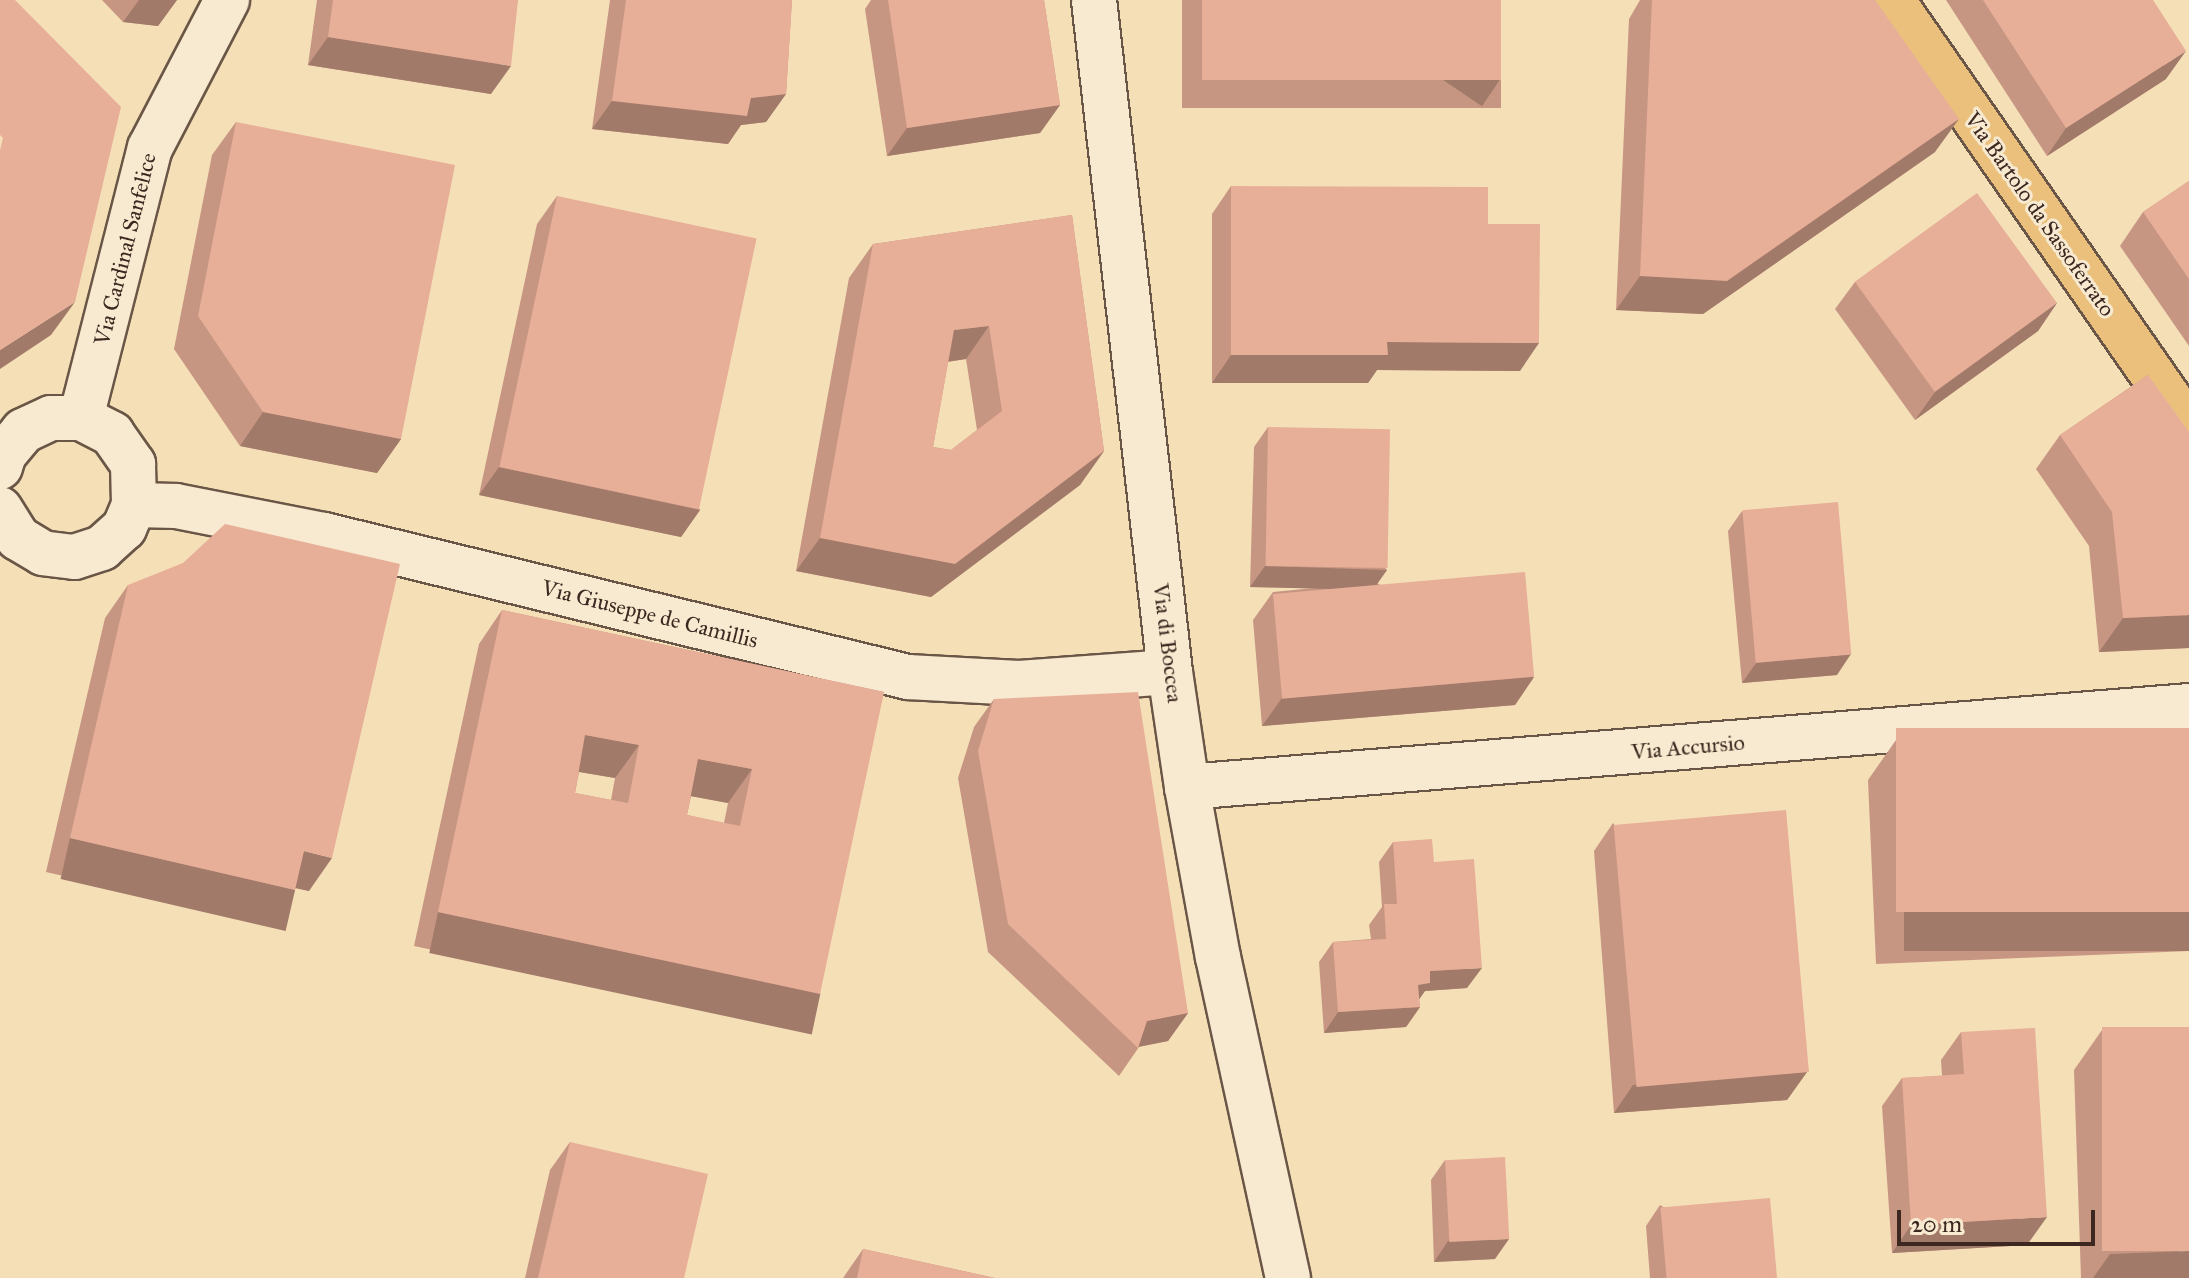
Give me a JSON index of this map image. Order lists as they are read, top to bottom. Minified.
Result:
{"streets":{"main road":["Via Bartolo da Sassoferrato"],"street":["Via Cardinal Sanfelice","Via Giuseppe de Camillis","Via di Boccea","Via Accursio"]},"crossings":[["Via Giuseppe de Camillis","Via di Boccea"],["Via di Boccea","Via Accursio"]],"scale_bar":"20 m"}
